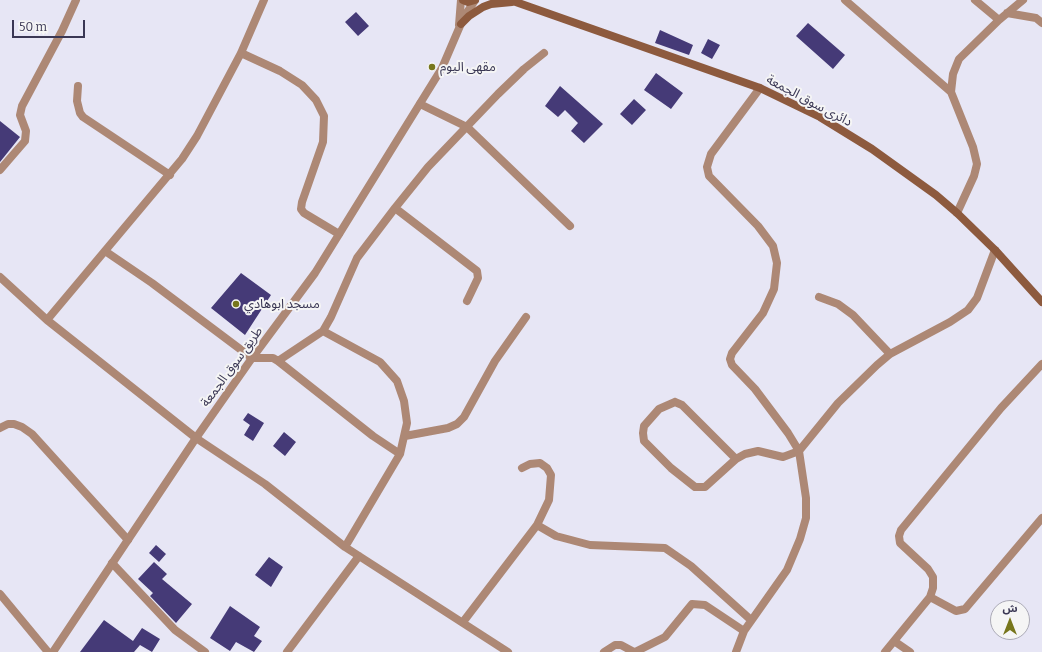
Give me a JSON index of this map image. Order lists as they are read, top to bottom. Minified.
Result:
{"streets":{"main road":["دائرى سوق الجمعة"],"street":["طريق سوق الجمعة"]},"places":["مقهى اليوم","مسجد ابوهادي"],"scale_bar":"50 m","north":"top"}
